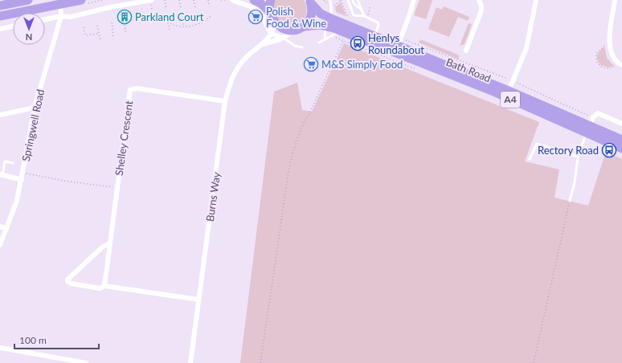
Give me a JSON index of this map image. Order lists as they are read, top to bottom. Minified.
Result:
{"streets":{"highway":["Bath Road","A4"],"street":["Springwell Road","Shelley Crescent","Burns Way"]},"crossings":[["Shelley Crescent","Burns Way"]],"places":{"building":["Parkland Court"],"supermarket":["Polish Food & Wine","M&S Simply Food"],"bus stop":["Henlys Roundabout","Rectory Road"]},"scale_bar":"100 m","north":"bottom"}
